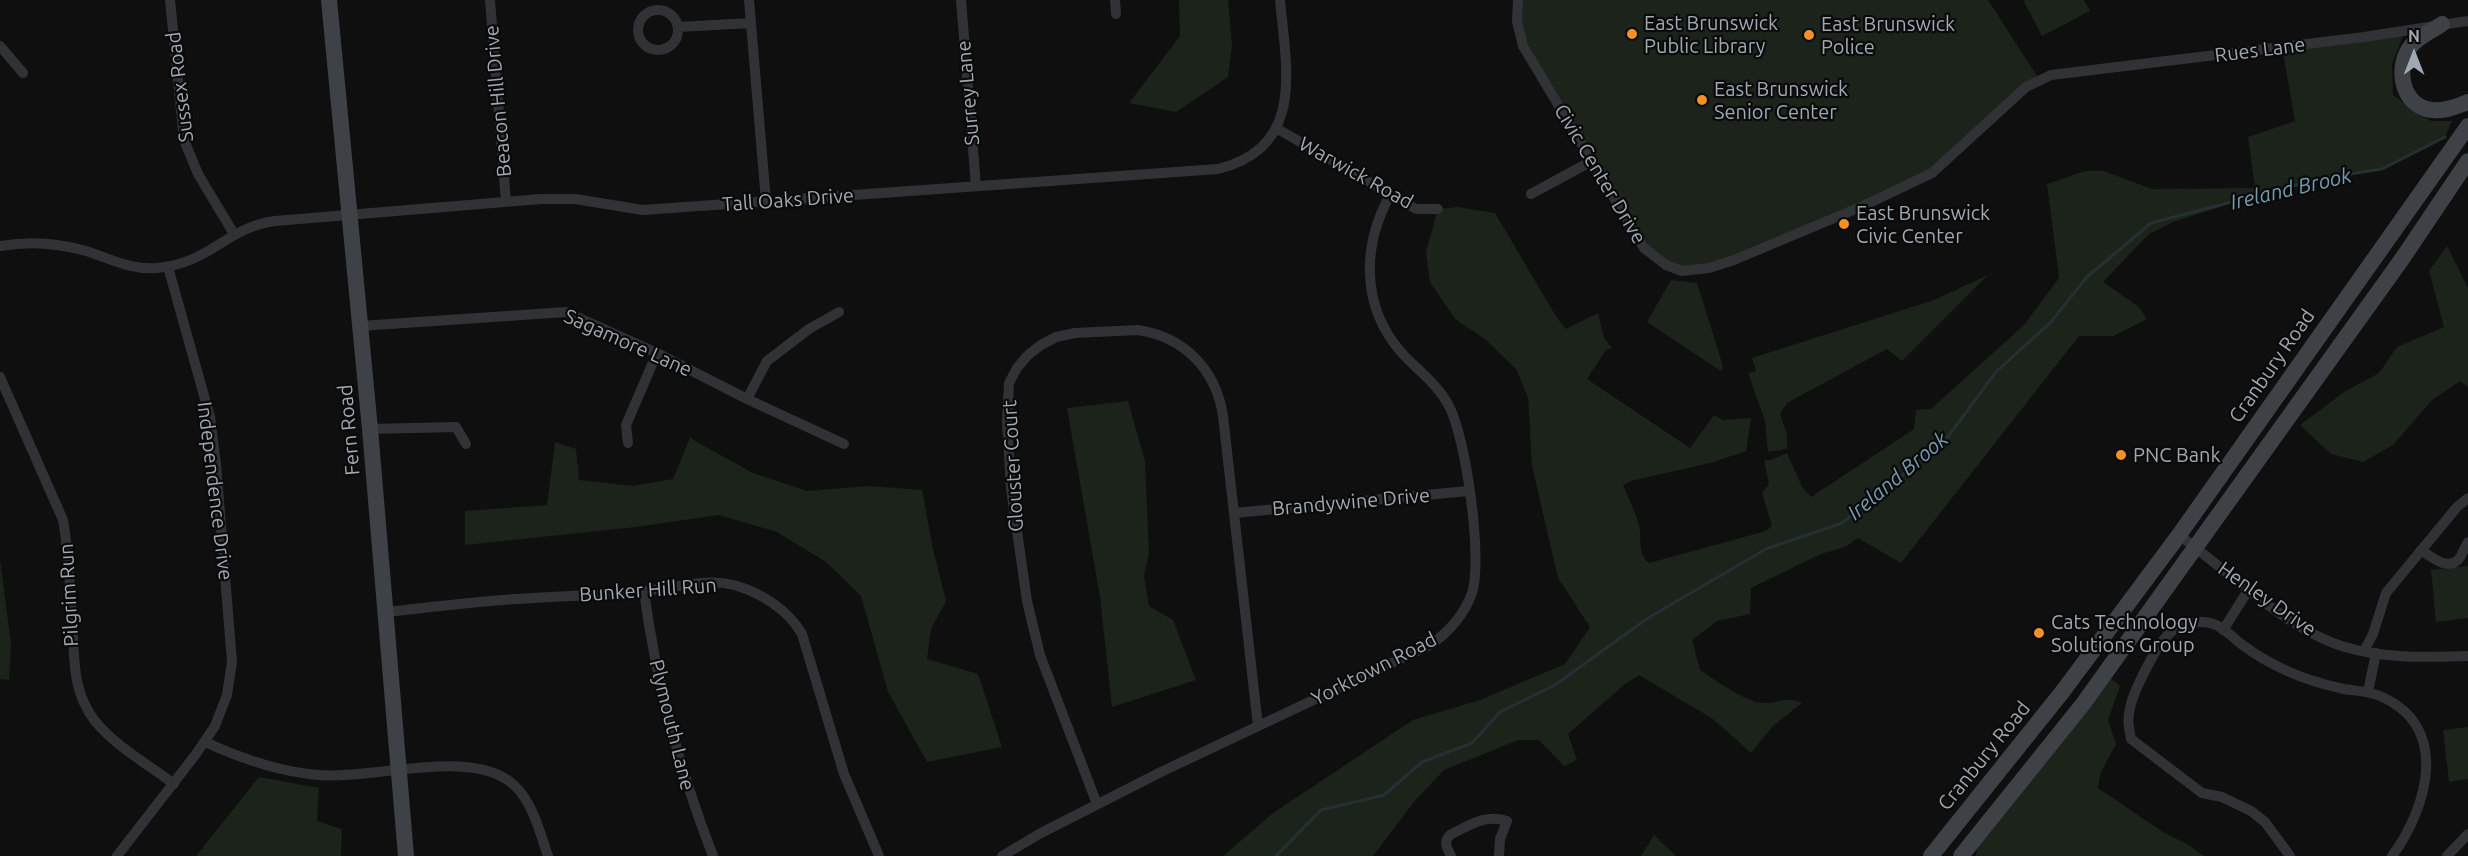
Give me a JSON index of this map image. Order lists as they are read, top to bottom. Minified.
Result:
{"streets":{"main road":["Cranbury Road","Fern Road"],"street":["Rues Lane","Sussex Road","Surrey Lane","Beacon Hill Drive","Warwick Road","Civic Center Drive","Tall Oaks Drive","Sagamore Lane","Glouster Court","Independence Drive","Brandywine Drive","Bunker Hill Run","Pilgrim Run","Henley Drive","Yorktown Road","Plymouth Lane"]},"crossings":[["Rues Lane","Civic Center Drive"],["Sussex Road","Tall Oaks Drive"],["Surrey Lane","Tall Oaks Drive"],["Beacon Hill Drive","Tall Oaks Drive"],["Warwick Road","Tall Oaks Drive"],["Warwick Road","Yorktown Road"],["Tall Oaks Drive","Fern Road"],["Tall Oaks Drive","Independence Drive"],["Sagamore Lane","Fern Road"],["Cranbury Road","Henley Drive"],["Fern Road","Bunker Hill Run"],["Glouster Court","Brandywine Drive"],["Glouster Court","Yorktown Road"],["Independence Drive","Pilgrim Run"],["Brandywine Drive","Yorktown Road"],["Bunker Hill Run","Plymouth Lane"]],"water":["Ireland Brook"],"places":["East Brunswick Public Library","East Brunswick Police","East Brunswick Senior Center","East Brunswick Civic Center","PNC Bank","Cats Technology Solutions Group"],"north":"top"}
